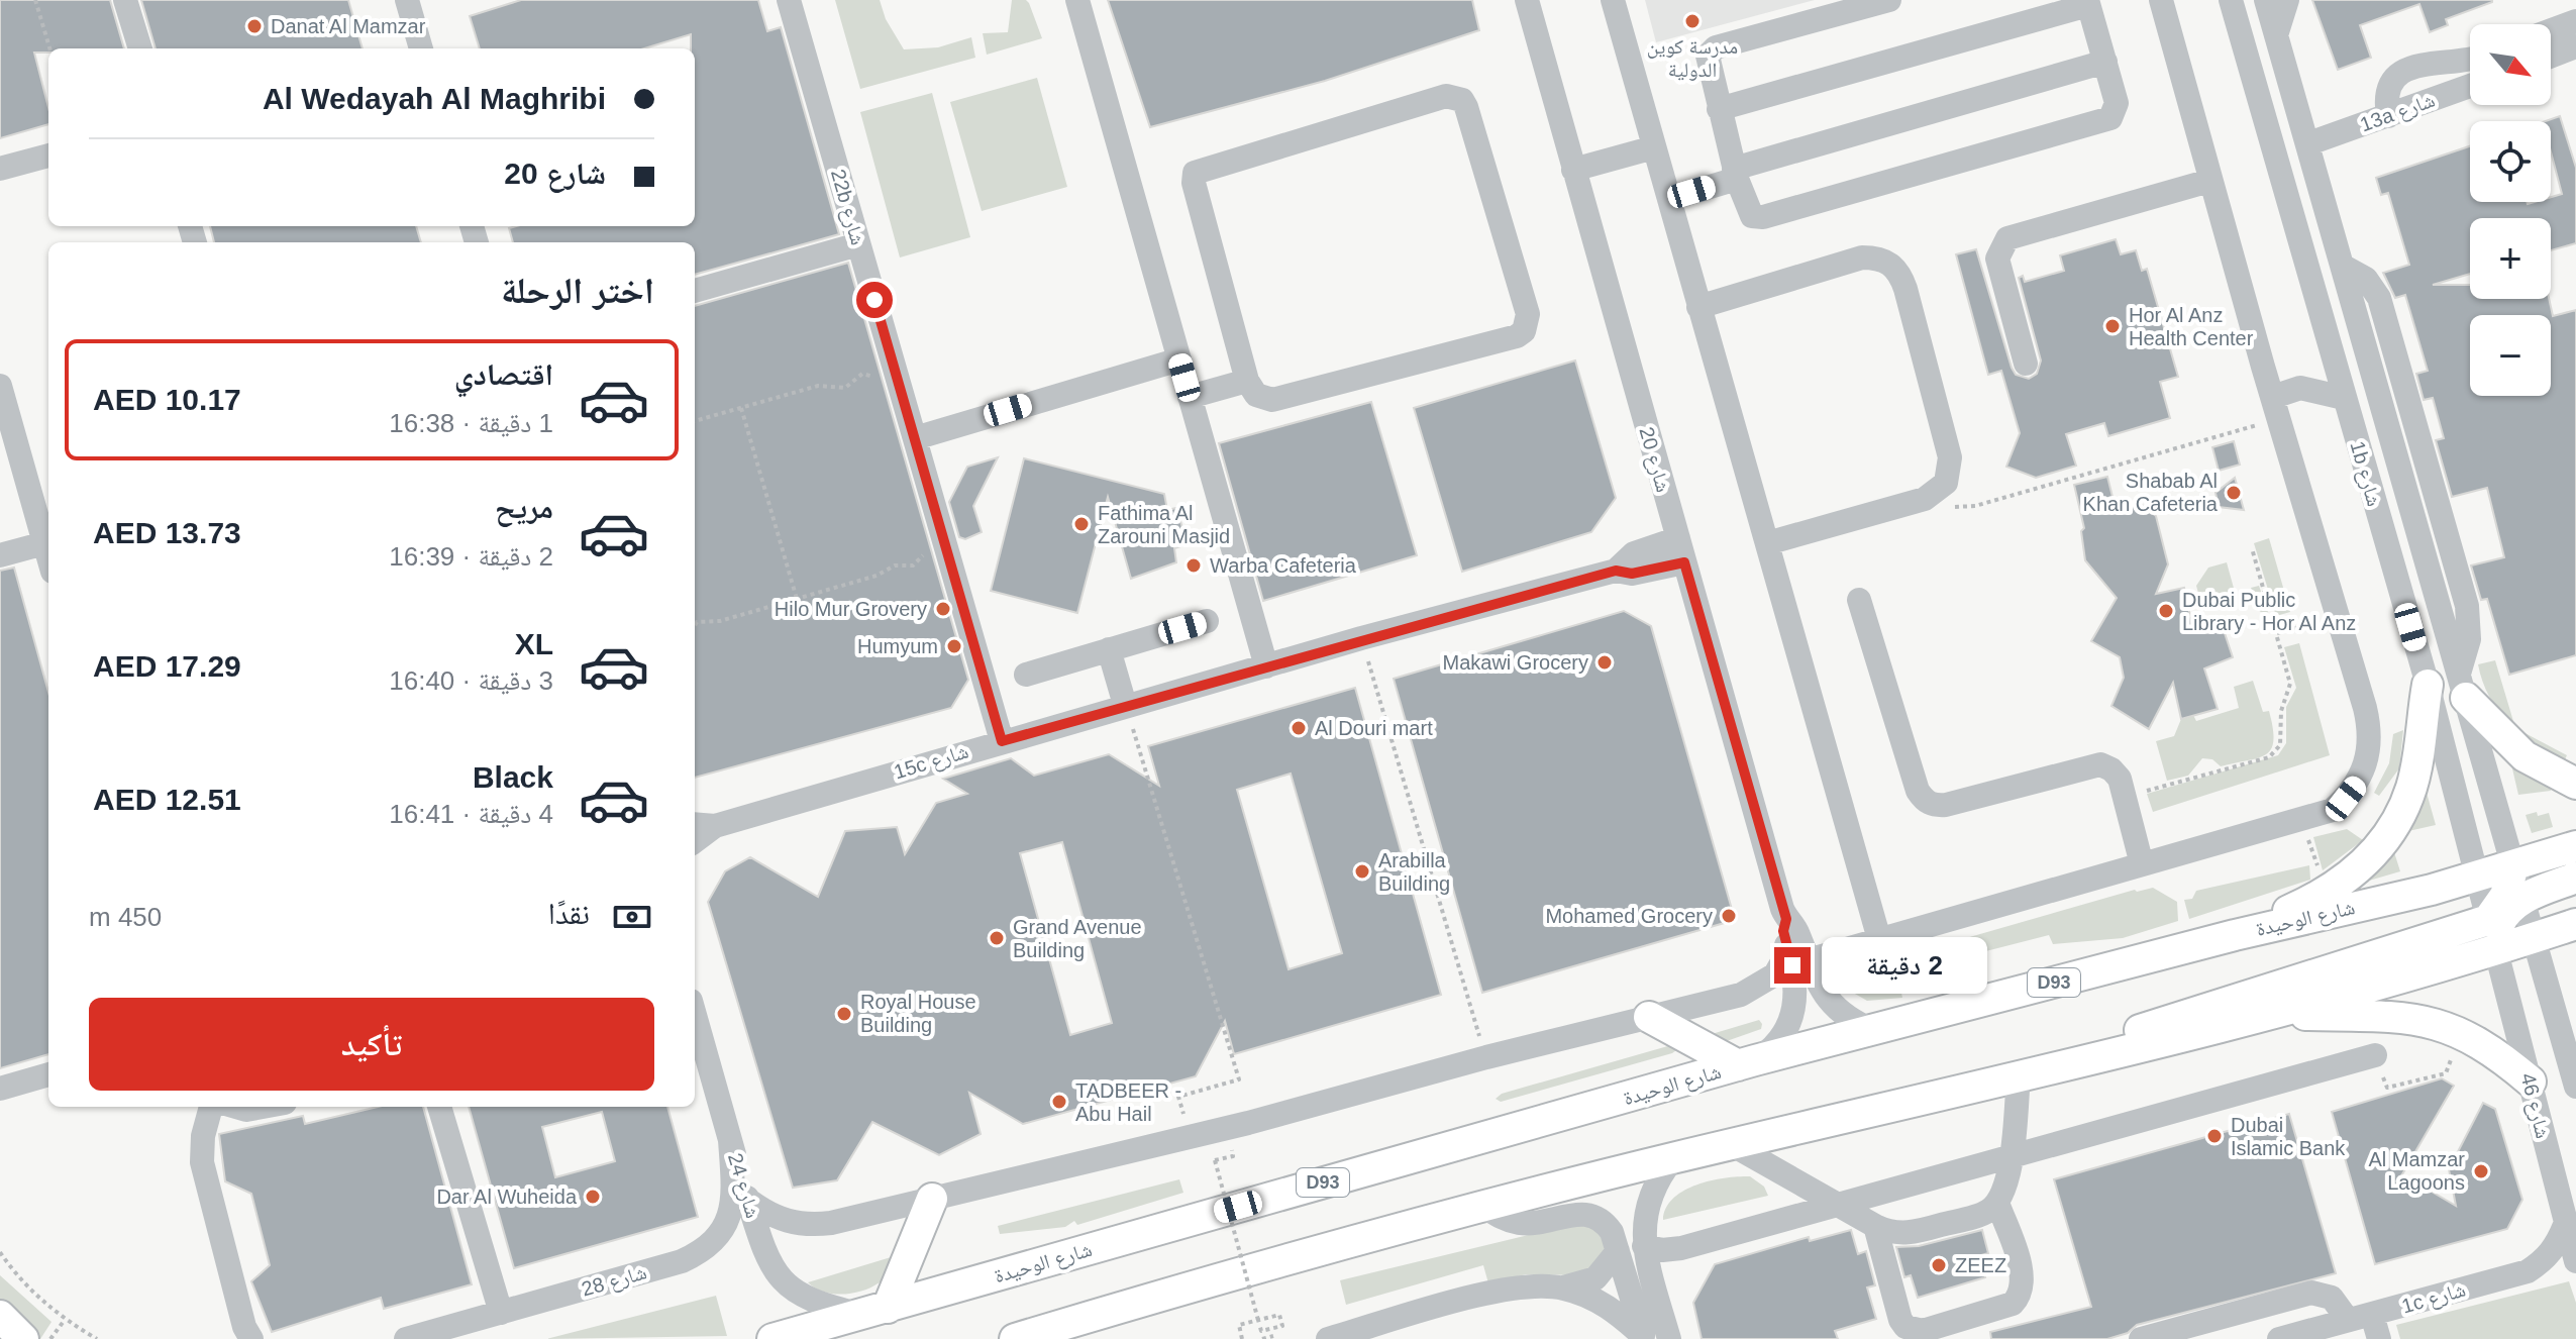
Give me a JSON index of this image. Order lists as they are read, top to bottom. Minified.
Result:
{"streets":{"main road":["شارع الوحيدة","D93"],"street":["13a شارع","22b شارع","شارع 20","1b شارع","15c شارع","شارع 46","شارع 24","شارع 28","1c شارع"]},"crossings":[["13a شارع","1b شارع"],["22b شارع","15c شارع"],["شارع 20","15c شارع"],["شارع 20","شارع الوحيدة"],["1b شارع","شارع الوحيدة"],["1b شارع","شارع 46"],["شارع الوحيدة","شارع 24"],["شارع 46","1c شارع"],["شارع 24","شارع 28"]],"places":["مدرسة كوين الدولية","Danat Al Mamzar","Hor Al Anz Health Center","Shabab Al Khan Cafeteria","Fathima Al Zarouni Masjid","Warba Cafeteria","Hilo Mur Grovery","Dubai Public Library - Hor Al Anz","Humyum","Makawi Grocery","Al Douri mart","Arabilla Building","Mohamed Grocery","Grand Avenue Building","Royal House Building","TADBEER - Abu Hail","Dubai Islamic Bank","Al Mamzar Lagoons","Dar Al Wuheida","ZEEZ"],"north":"bottom right","page":{"map_buttons":["+","−"],"banner":["Al Wedayah Al Maghribi","شارع 20"],"heading":"اختر الرحلة","list":[{"name":"اقتصادي","note":"1 دقيقة · 16:38","value":"AED 10.17"},{"name":"مريح","note":"2 دقيقة · 16:39","value":"AED 13.73"},{"name":"XL","note":"3 دقيقة · 16:40","value":"AED 17.29"},{"name":"Black","note":"4 دقيقة · 16:41","value":"AED 12.51"}],"pay":["نقدًا","450 m"],"bubble":"2 دقيقة","buttons":"تأكيد"}}
